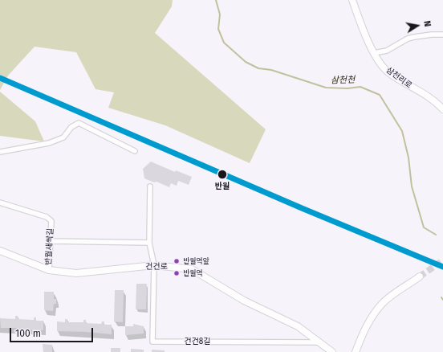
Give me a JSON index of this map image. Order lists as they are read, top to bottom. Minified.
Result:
{"streets":{"street":["삼천리로","반월새싹길","건건로","건건8길"]},"crossings":[["반월새싹길","건건로"],["건건로","건건8길"]],"water":["삼천천"],"places":["반월","반월역앞","반월역"],"scale_bar":"100 m","north":"right"}
